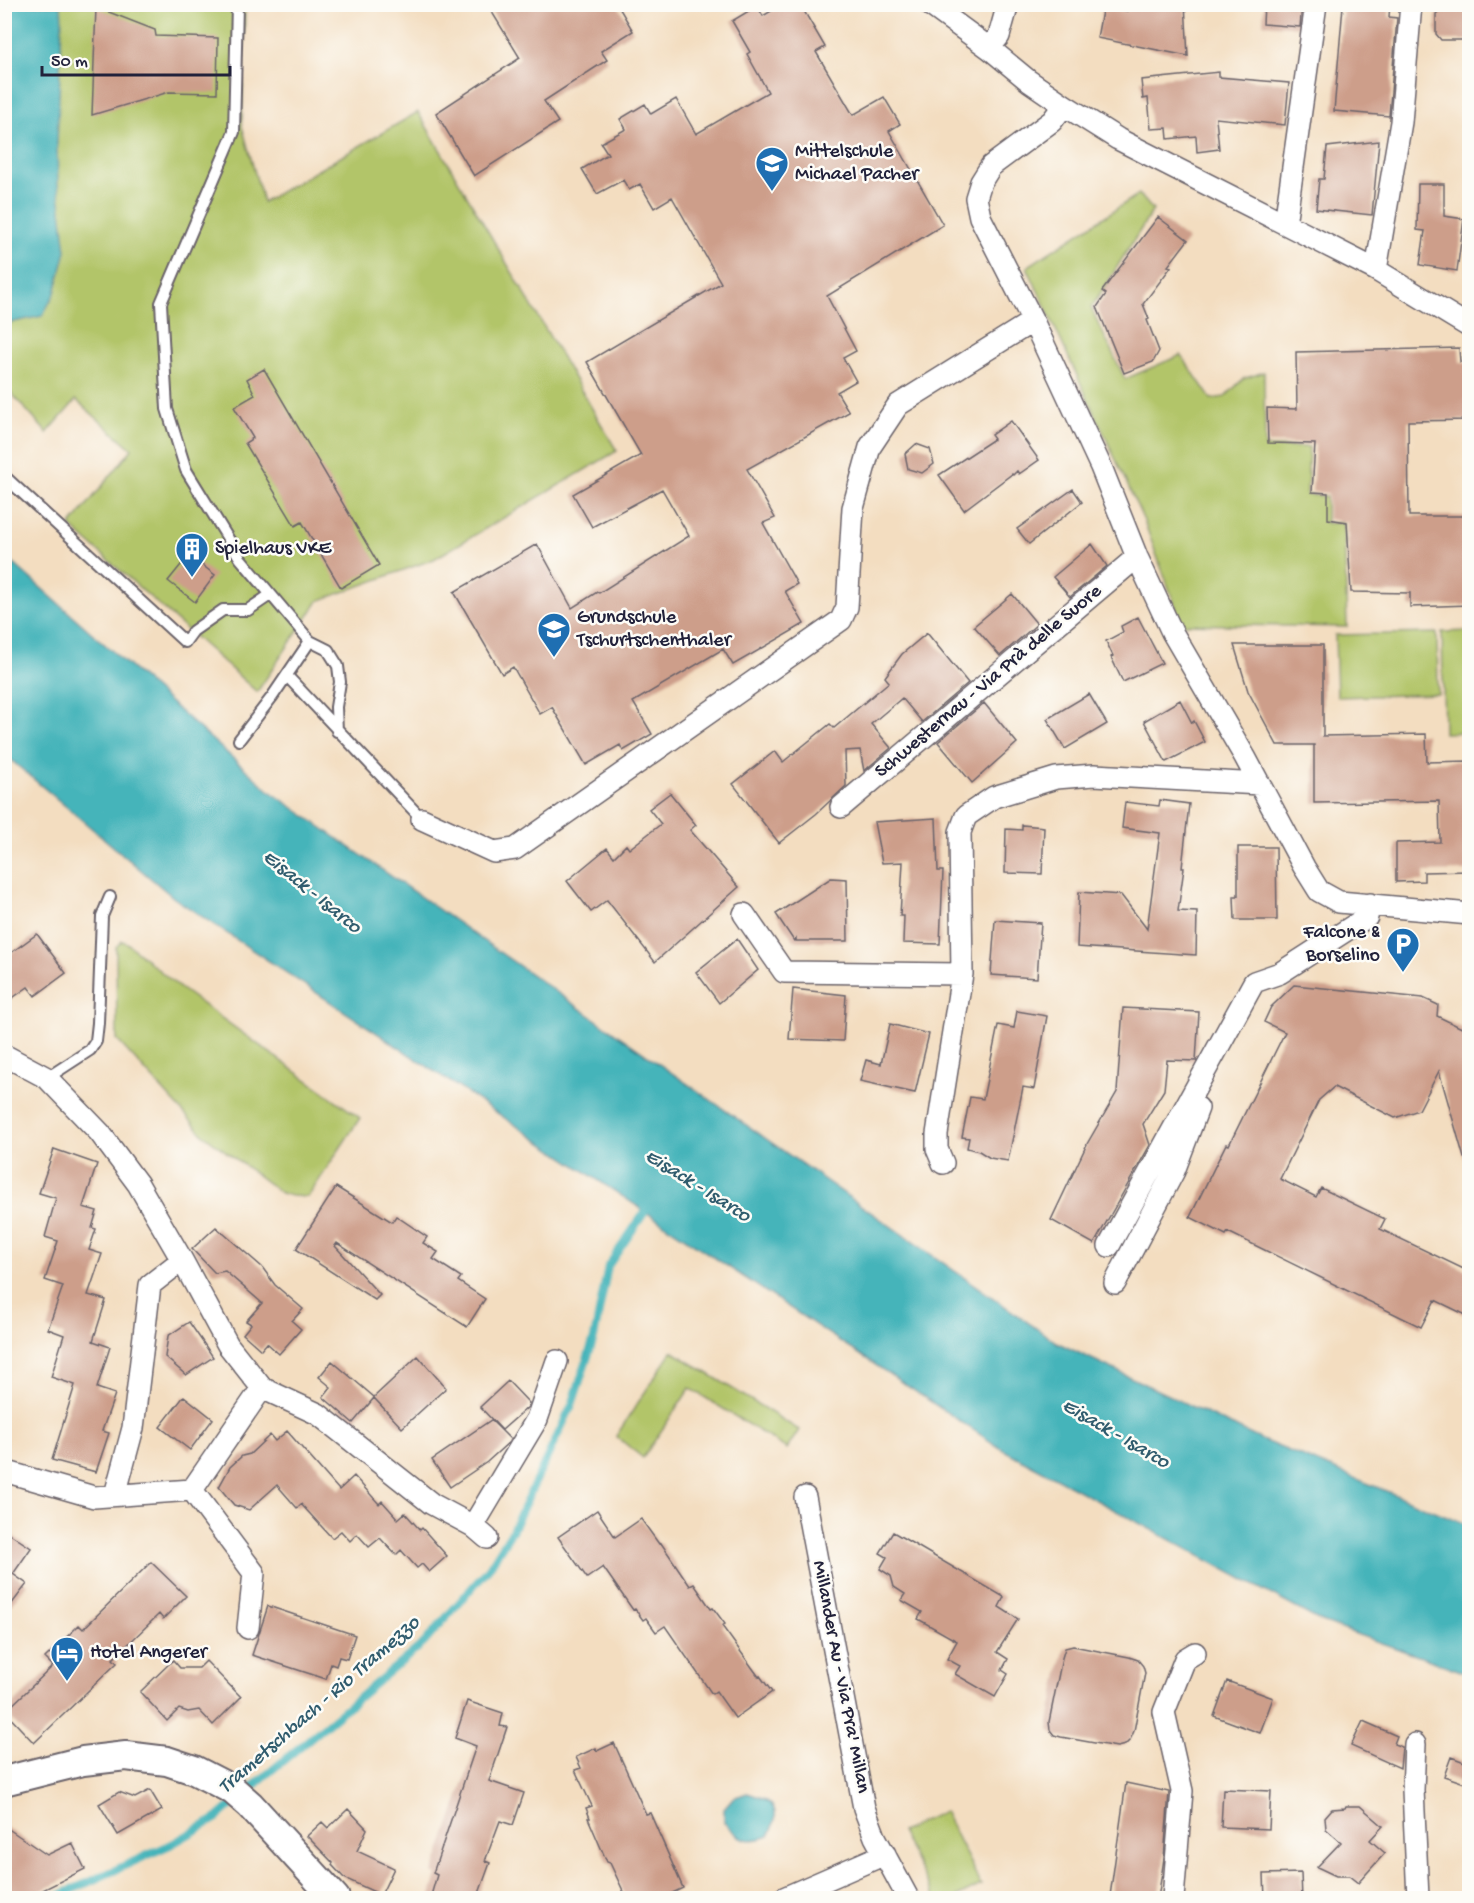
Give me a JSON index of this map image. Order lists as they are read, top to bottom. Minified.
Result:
{"streets":{"street":["Schwesternau - Via Prà delle Suore","Millander Au - Via Pra' Millan"]},"water":["Eisack - Isarco","Trametschbach - Rio Tramezzo"],"places":{"school or university":["Mittelschule Michael Pacher","Grundschule Tschurtschenthaler"],"building":["Spielhaus VKE"],"parking":["Falcone & Borselino"],"hotel":["Hotel Angerer"]},"scale_bar":"50 m"}
